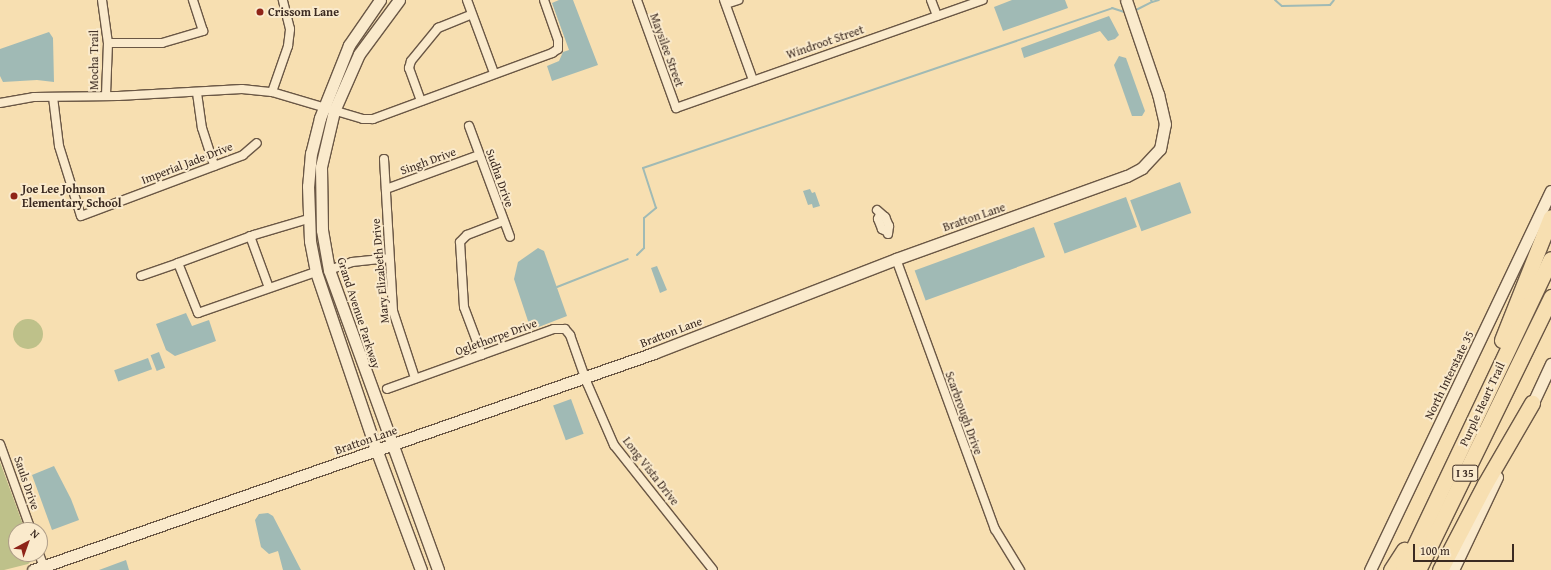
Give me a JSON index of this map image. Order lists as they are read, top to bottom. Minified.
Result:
{"streets":{"highway":["Purple Heart Trail","I 35"],"street":["Windroot Street","Maysilee Street","Mocha Trail","Singh Drive","Imperial Jade Drive","Sudha Drive","Bratton Lane","Mary Elizabeth Drive","Grand Avenue Parkway","Oglethorpe Drive","North Interstate 35","Scarbrough Drive","Long Vista Drive","Sauls Drive"]},"crossings":[["Windroot Street","Maysilee Street"],["Singh Drive","Sudha Drive"],["Singh Drive","Mary Elizabeth Drive"],["Bratton Lane","Grand Avenue Parkway"],["Bratton Lane","Oglethorpe Drive"],["Bratton Lane","Scarbrough Drive"],["Bratton Lane","Long Vista Drive"],["Mary Elizabeth Drive","Oglethorpe Drive"],["Oglethorpe Drive","Long Vista Drive"]],"places":["Crissom Lane","Joe Lee Johnson Elementary School"],"scale_bar":"100 m","north":"top right"}
